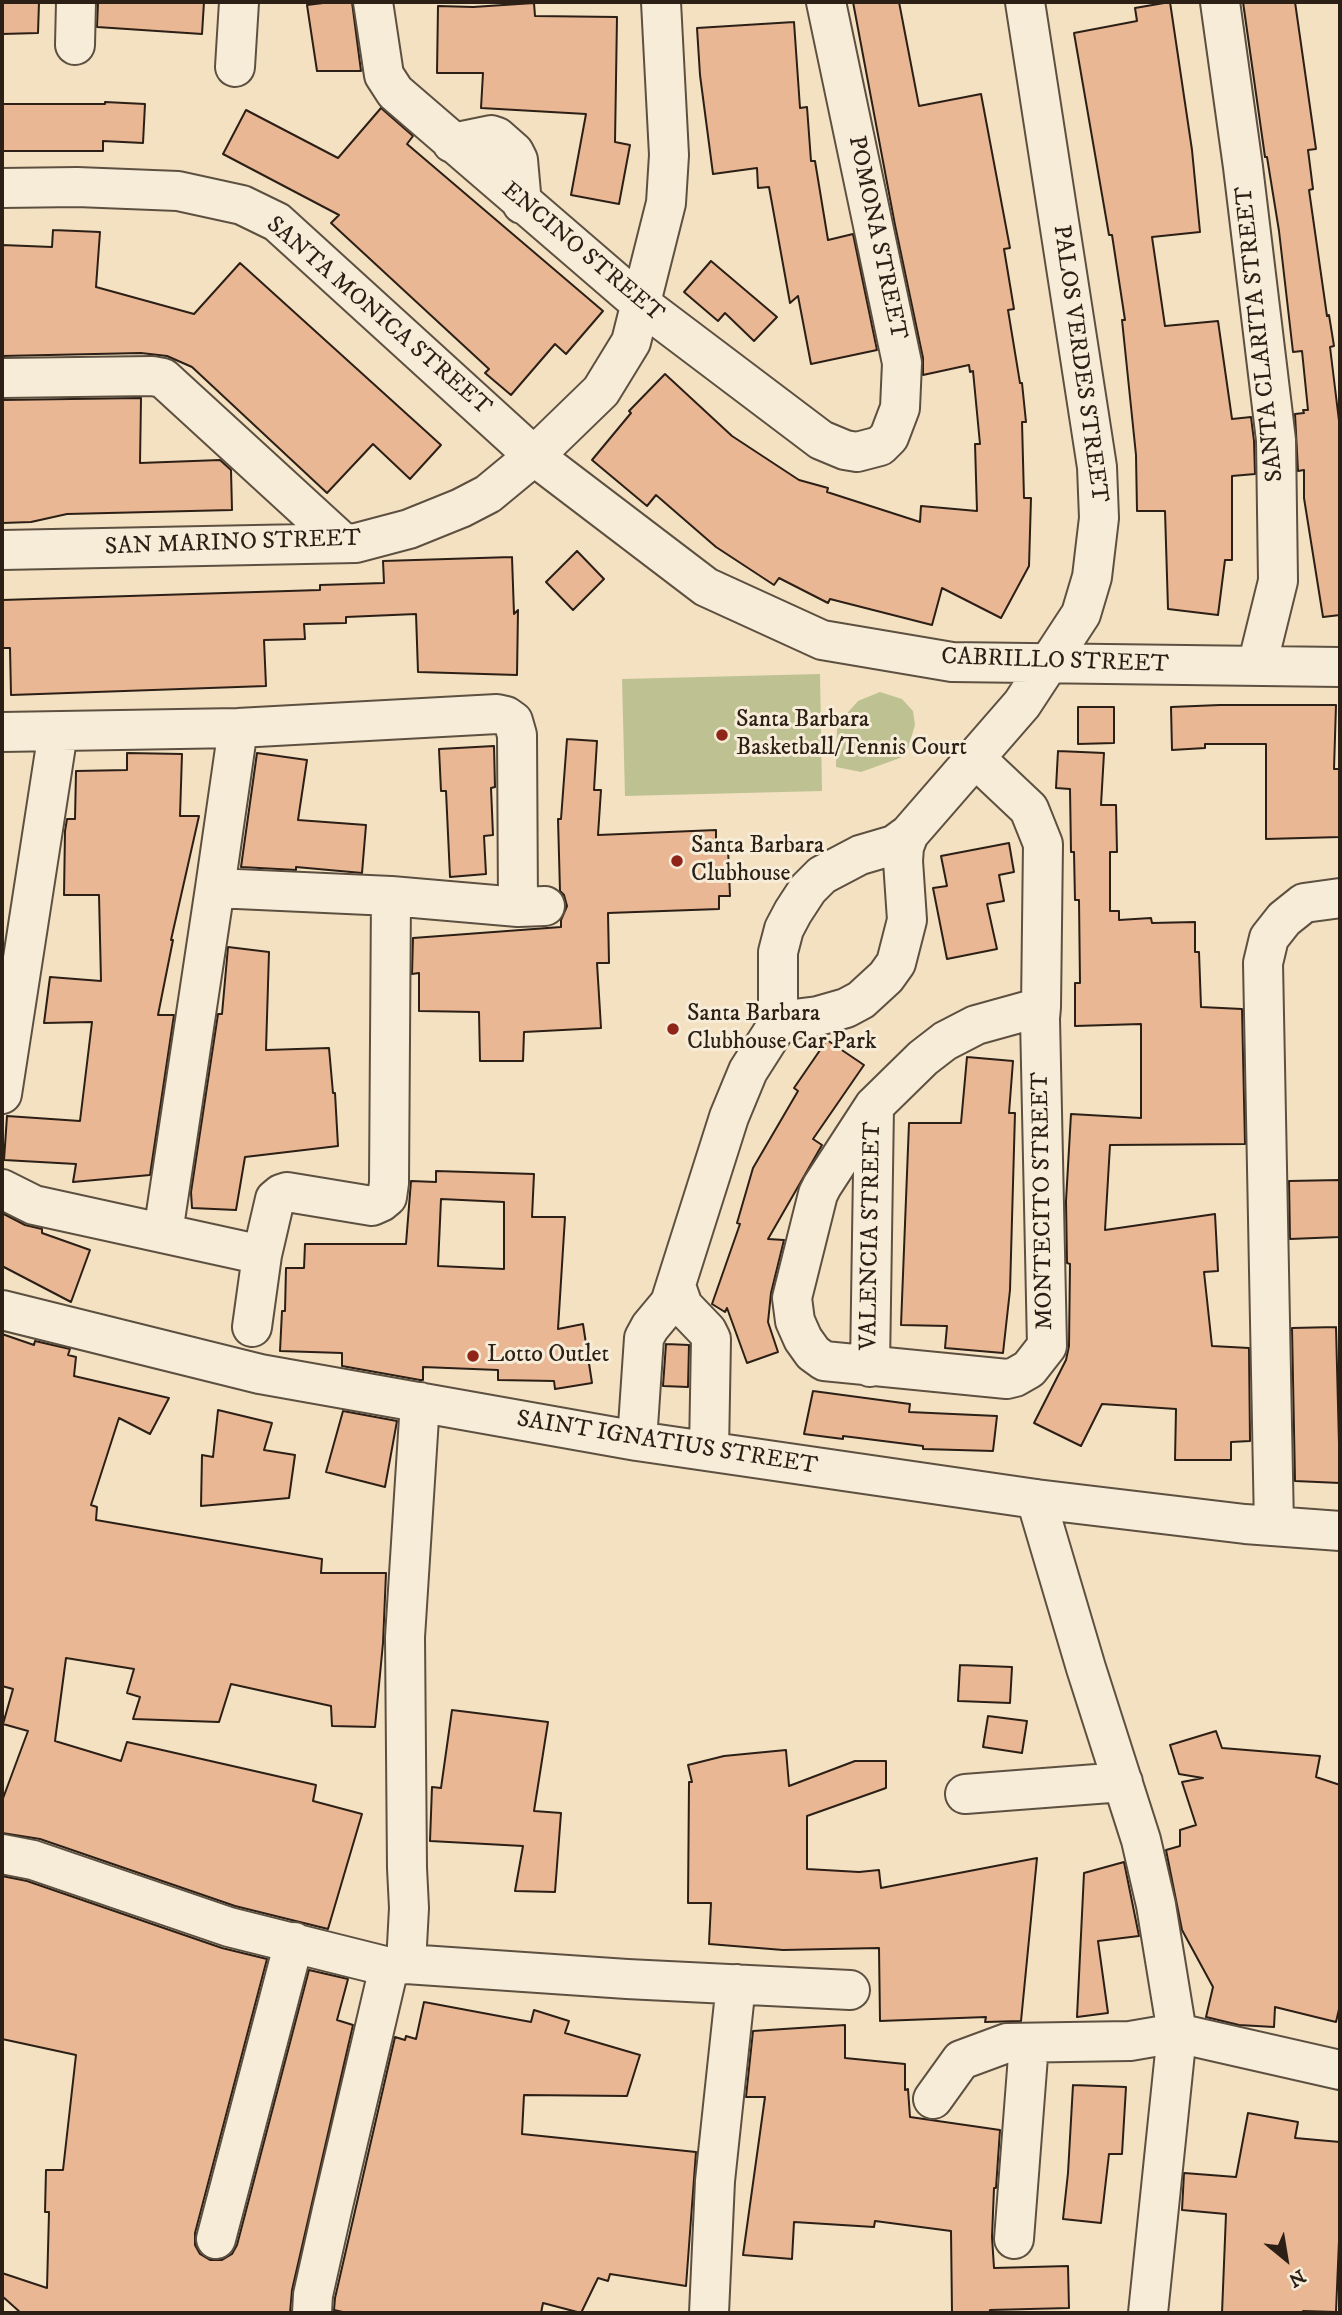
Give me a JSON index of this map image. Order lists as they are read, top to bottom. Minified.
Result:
{"streets":{"street":["POMONA STREET","ENCINO STREET","SANTA MONICA STREET","SANTA CLARITA STREET","PALOS VERDES STREET","SAN MARINO STREET","CABRILLO STREET","MONTECITO STREET","VALENCIA STREET","SAINT IGNATIUS STREET"]},"crossings":[["POMONA STREET","ENCINO STREET"],["ENCINO STREET","SAN MARINO STREET"],["SANTA MONICA STREET","SAN MARINO STREET"],["SANTA MONICA STREET","CABRILLO STREET"],["SANTA CLARITA STREET","CABRILLO STREET"],["PALOS VERDES STREET","CABRILLO STREET"],["PALOS VERDES STREET","MONTECITO STREET"],["PALOS VERDES STREET","SAINT IGNATIUS STREET"],["SAN MARINO STREET","CABRILLO STREET"],["MONTECITO STREET","VALENCIA STREET"]],"places":["Santa Barbara Basketball/Tennis Court","Santa Barbara Clubhouse","Santa Barbara Clubhouse Car Park","Lotto Outlet"],"north":"bottom right"}
